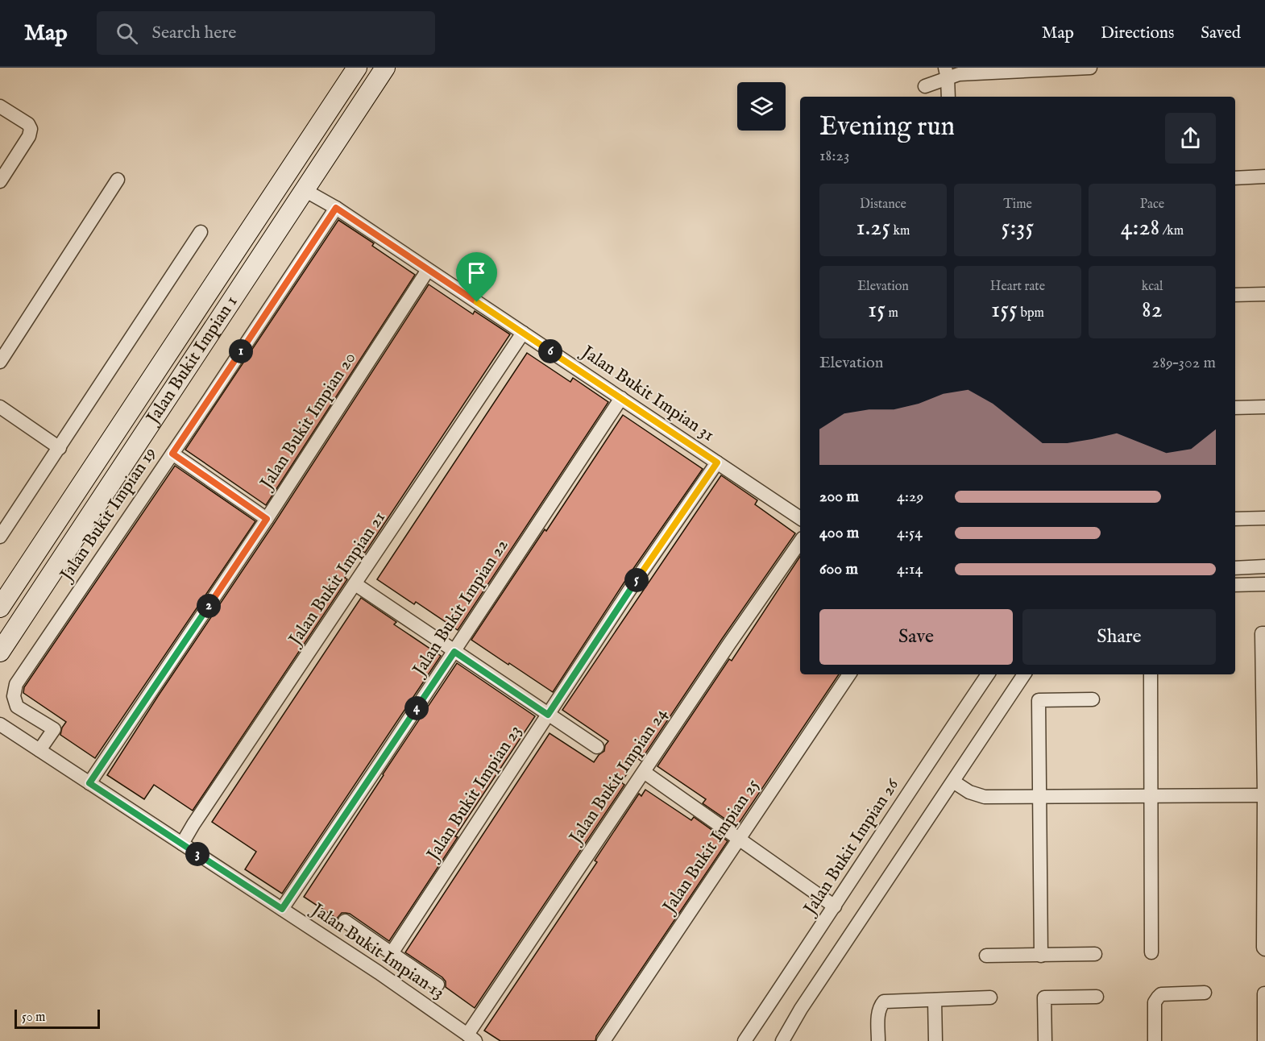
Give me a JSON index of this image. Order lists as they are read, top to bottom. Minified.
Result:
{"streets":{"street":["Jalan Bukit Impian 1","Jalan Bukit Impian 31","Jalan Bukit Impian 20","Jalan Bukit Impian 19","Jalan Bukit Impian 21","Jalan Bukit Impian 22","Jalan Bukit Impian 24","Jalan Bukit Impian 23","Jalan Bukit Impian 25","Jalan Bukit Impian 26","Jalan Bukit Impian 13"]},"crossings":[["Jalan Bukit Impian 31","Jalan Bukit Impian 20"],["Jalan Bukit Impian 31","Jalan Bukit Impian 19"],["Jalan Bukit Impian 31","Jalan Bukit Impian 21"],["Jalan Bukit Impian 31","Jalan Bukit Impian 22"],["Jalan Bukit Impian 31","Jalan Bukit Impian 23"],["Jalan Bukit Impian 20","Jalan Bukit Impian 13"],["Jalan Bukit Impian 19","Jalan Bukit Impian 13"],["Jalan Bukit Impian 21","Jalan Bukit Impian 13"],["Jalan Bukit Impian 22","Jalan Bukit Impian 13"],["Jalan Bukit Impian 24","Jalan Bukit Impian 13"]],"scale_bar":"50 m","page":{"header":"Map","search":"Search here","nav":["Map","Directions","Saved"],"heading":["Evening run","18:23"],"stats":[["Distance","1.25 km"],["Time","5:35"],["Pace","4:28 /km"],["Elevation","15 m"],["Heart rate","155 bpm"],["kcal","82"]],"pins":["1","6","5","2","4","3"],"chart":["Elevation","289–302 m"],"list":[{"name":"200 m","note":"4:29"},{"name":"400 m","note":"4:54"},{"name":"600 m","note":"4:14"}],"buttons":["Save","Share"],"scale":"50 m"}}
